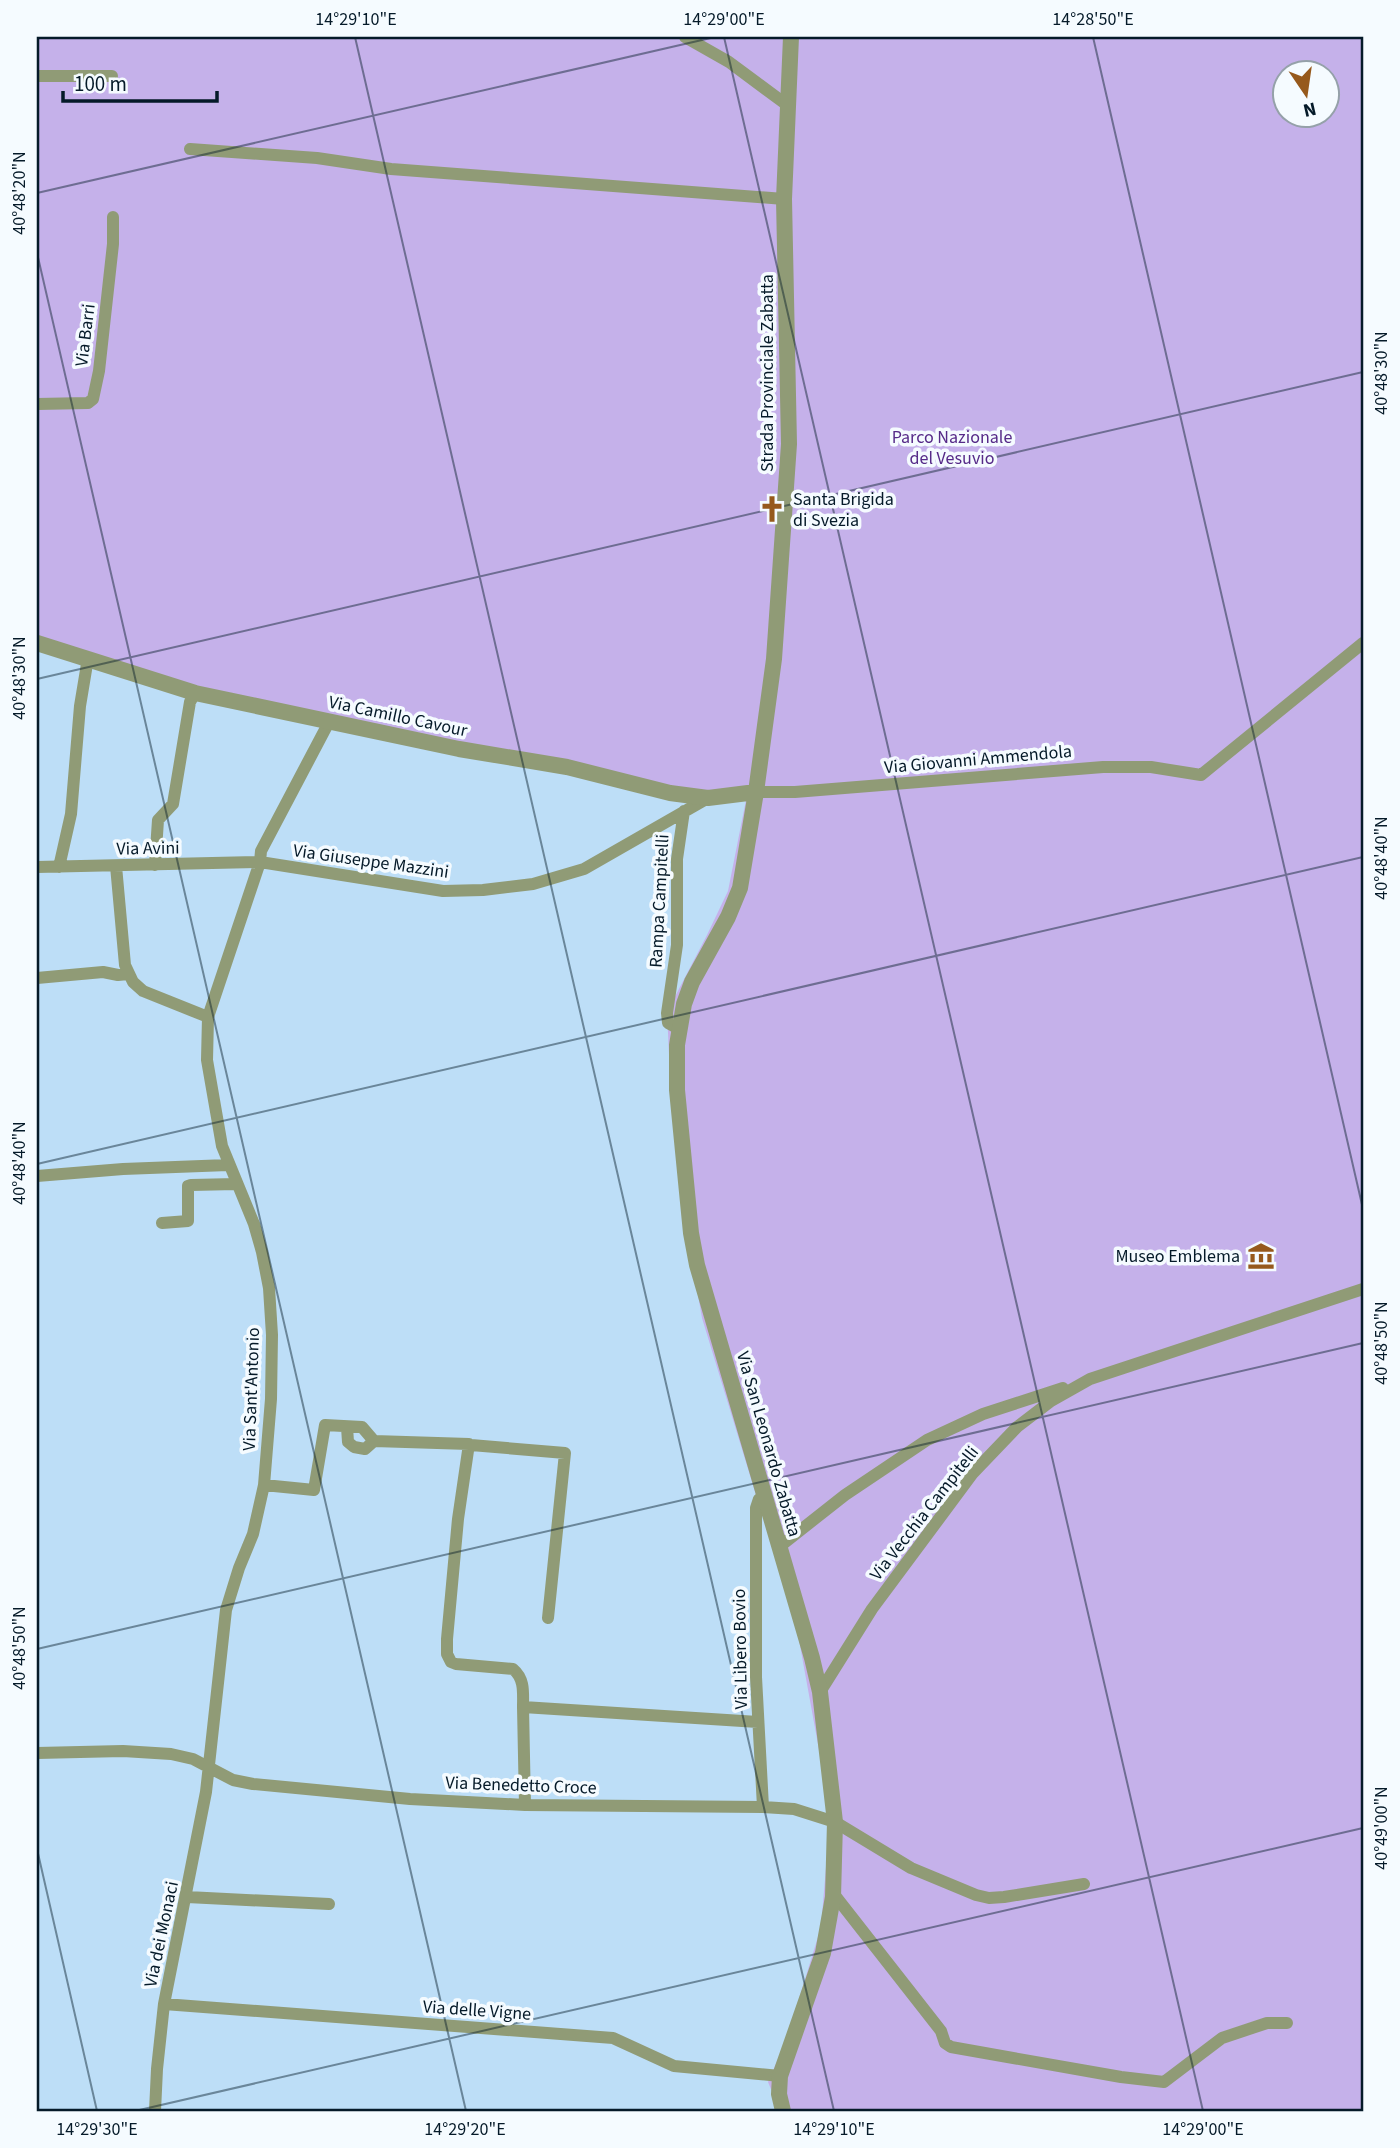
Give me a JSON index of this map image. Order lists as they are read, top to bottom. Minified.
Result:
{"streets":{"street":["Via Barri","Strada Provinciale Zabatta","Via Camillo Cavour","Via Giovanni Ammendola","Via Avini","Via Giuseppe Mazzini","Rampa Campitelli","Via Sant'Antonio","Via San Leonardo Zabatta","Via Vecchia Campitelli","Via Libero Bovio","Via Benedetto Croce","Via dei Monaci","Via delle Vigne"]},"crossings":[["Strada Provinciale Zabatta","Via Camillo Cavour"],["Strada Provinciale Zabatta","Via Giovanni Ammendola"],["Strada Provinciale Zabatta","Via San Leonardo Zabatta"],["Via Camillo Cavour","Via Giovanni Ammendola"],["Via Camillo Cavour","Via Giuseppe Mazzini"],["Via Camillo Cavour","Via Sant'Antonio"],["Via Camillo Cavour","Via San Leonardo Zabatta"],["Via Giovanni Ammendola","Via San Leonardo Zabatta"],["Via Avini","Via Giuseppe Mazzini"],["Via Avini","Via Sant'Antonio"],["Via Giuseppe Mazzini","Rampa Campitelli"],["Via Giuseppe Mazzini","Via Sant'Antonio"],["Rampa Campitelli","Via San Leonardo Zabatta"],["Via Sant'Antonio","Via Benedetto Croce"],["Via Sant'Antonio","Via dei Monaci"],["Via San Leonardo Zabatta","Via Vecchia Campitelli"],["Via San Leonardo Zabatta","Via Libero Bovio"],["Via San Leonardo Zabatta","Via Benedetto Croce"],["Via San Leonardo Zabatta","Via delle Vigne"],["Via Libero Bovio","Via Benedetto Croce"],["Via Benedetto Croce","Via dei Monaci"],["Via dei Monaci","Via delle Vigne"]],"parks":["Parco Nazionale del Vesuvio"],"places":{"church":["Santa Brigida di Svezia"],"museum":["Museo Emblema"]},"scale_bar":"100 m","north":"bottom","coordinates":["14°29'10\"E","14°29'00\"E","14°28'50\"E","40°48'20\"N","40°48'30\"N","40°48'40\"N","40°48'50\"N","40°49'00\"N","14°29'30\"E","14°29'20\"E"]}
